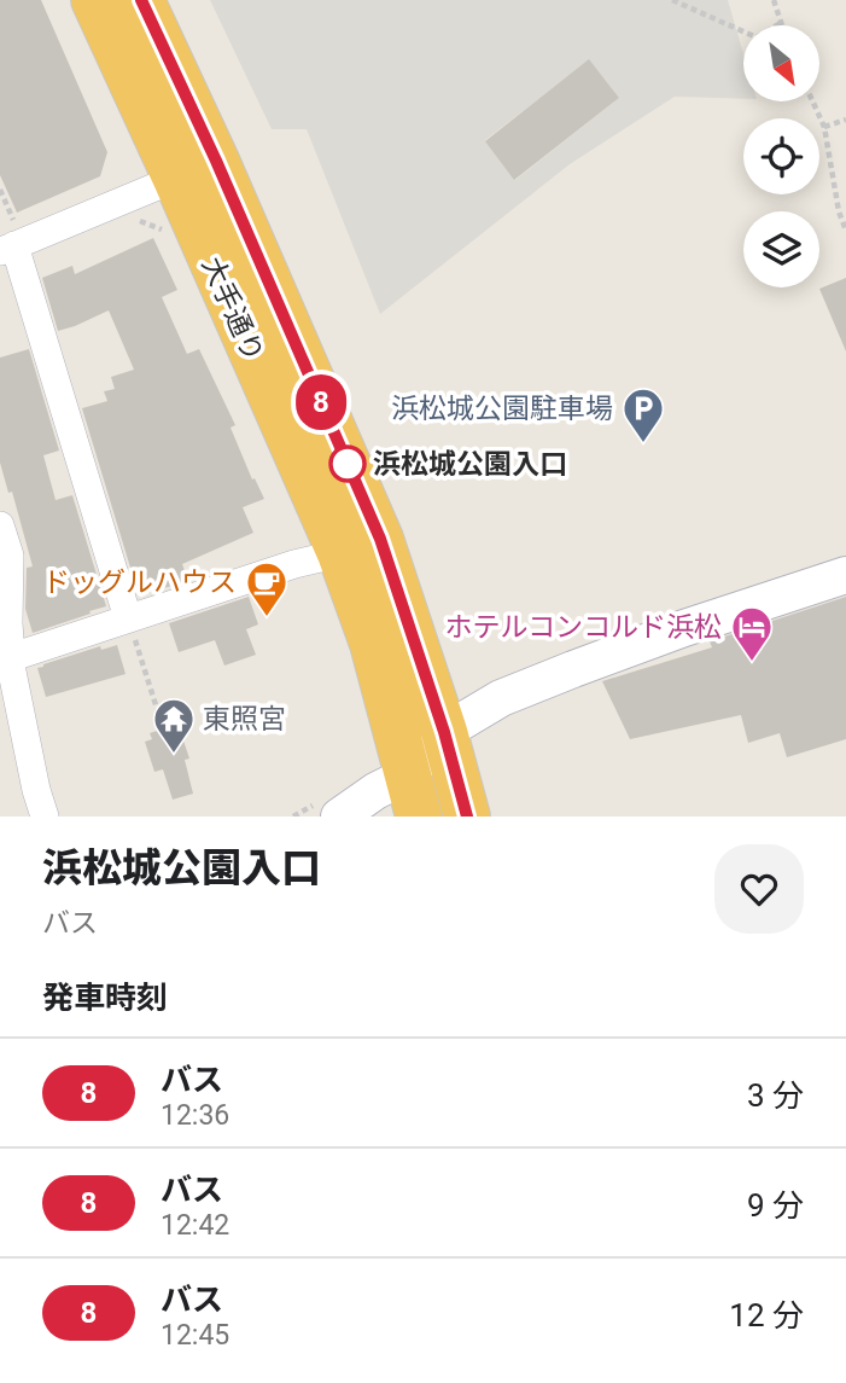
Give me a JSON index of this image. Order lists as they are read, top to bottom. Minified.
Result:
{"streets":{"highway":["大手通り"]},"places":{"parking":["浜松城公園駐車場"],"other":["浜松城公園入口"],"cafe":["ドッグルハウス"],"hotel":["ホテルコンコルド浜松"],"temple":["東照宮"]},"lines":["bus line 8"],"north":"bottom right","page":{"on_map":"8","heading":[["浜松城公園入口","バス"],"発車時刻"],"list":[{"mark":"8","name":"バス","note":"12:36","value":"3 分"},{"mark":"8","name":"バス","note":"12:42","value":"9 分"},{"mark":"8","name":"バス","note":"12:45","value":"12 分"}]}}
